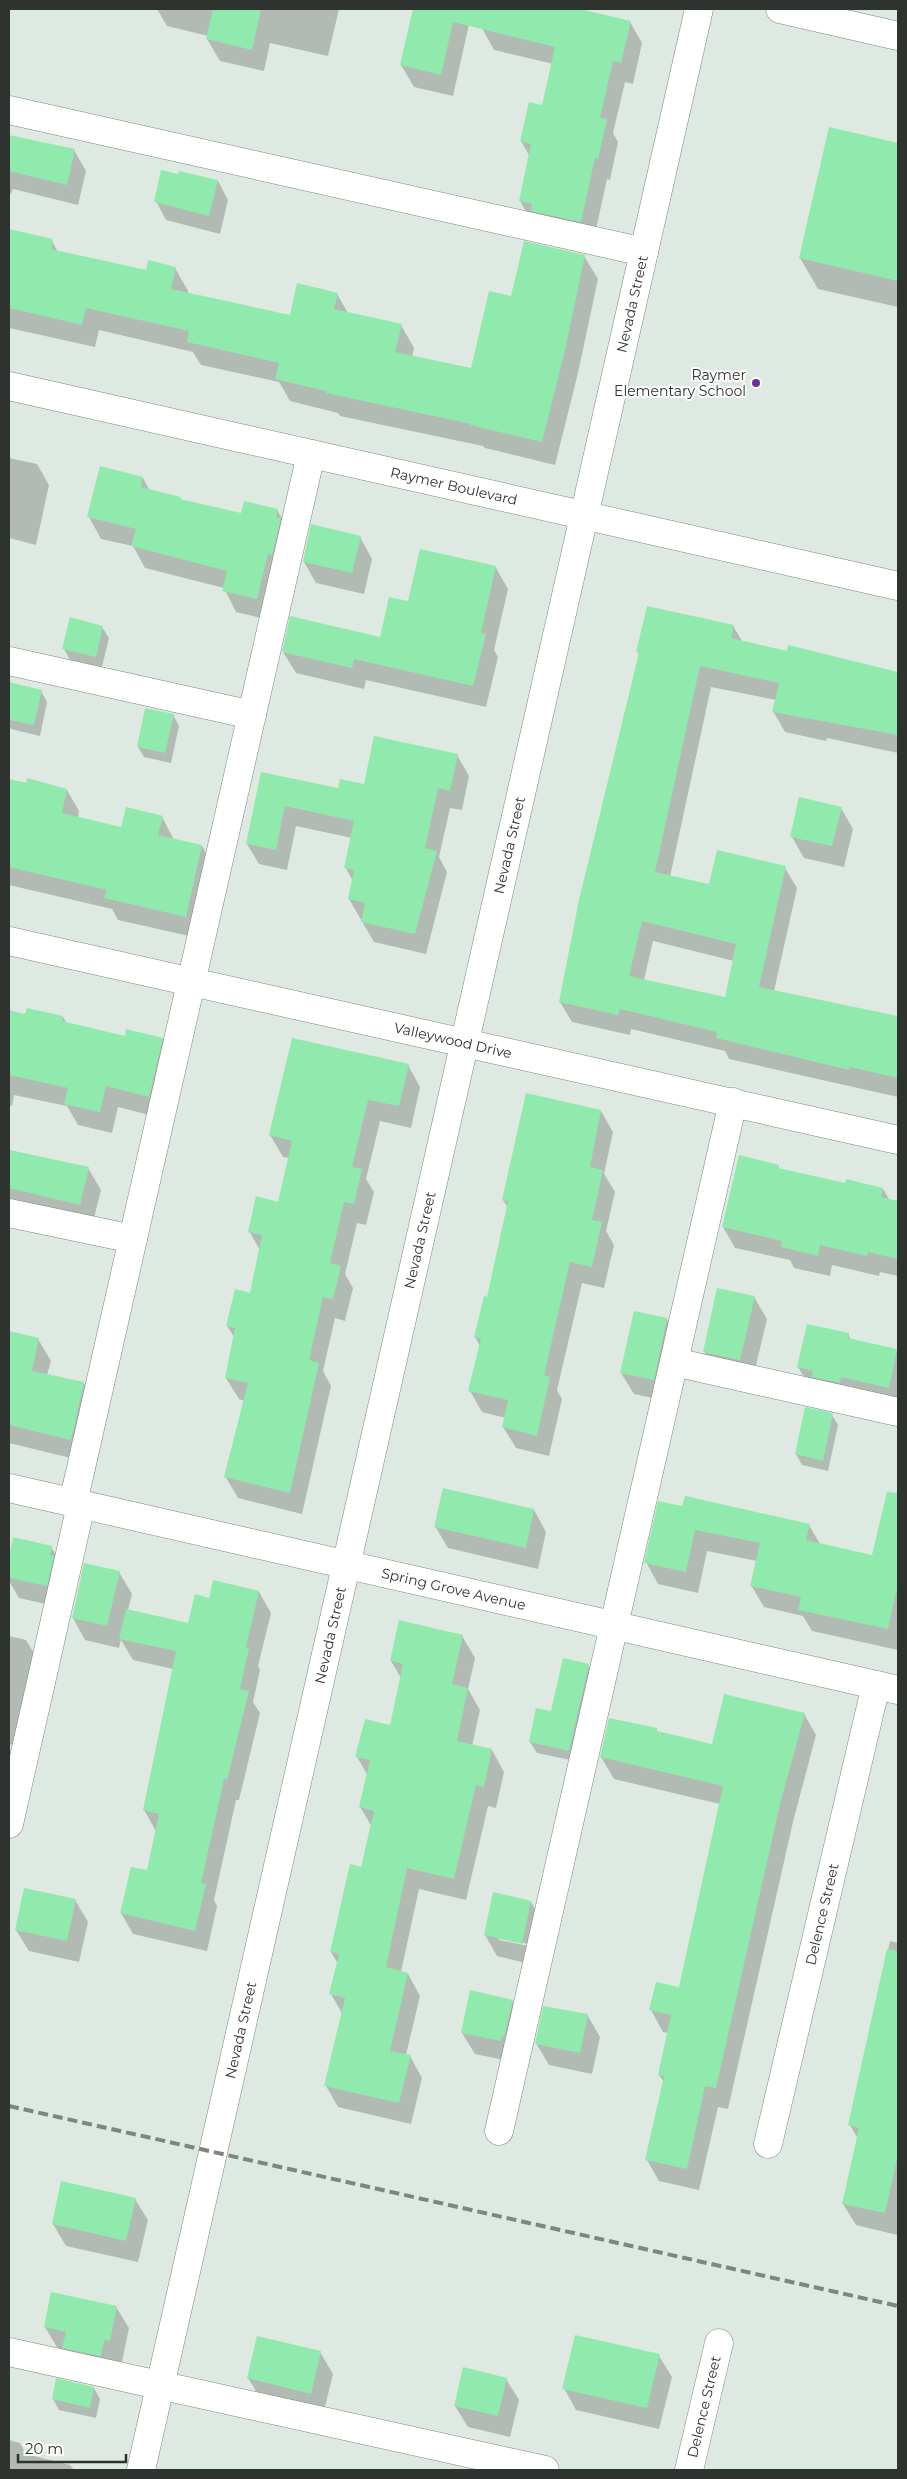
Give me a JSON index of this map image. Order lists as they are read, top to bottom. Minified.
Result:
{"streets":{"street":["Nevada Street","Raymer Boulevard","Valleywood Drive","Spring Grove Avenue","Delence Street"]},"crossings":[["Nevada Street","Raymer Boulevard"],["Nevada Street","Valleywood Drive"],["Nevada Street","Spring Grove Avenue"],["Spring Grove Avenue","Delence Street"]],"places":["Raymer Elementary School"],"scale_bar":"20 m"}
